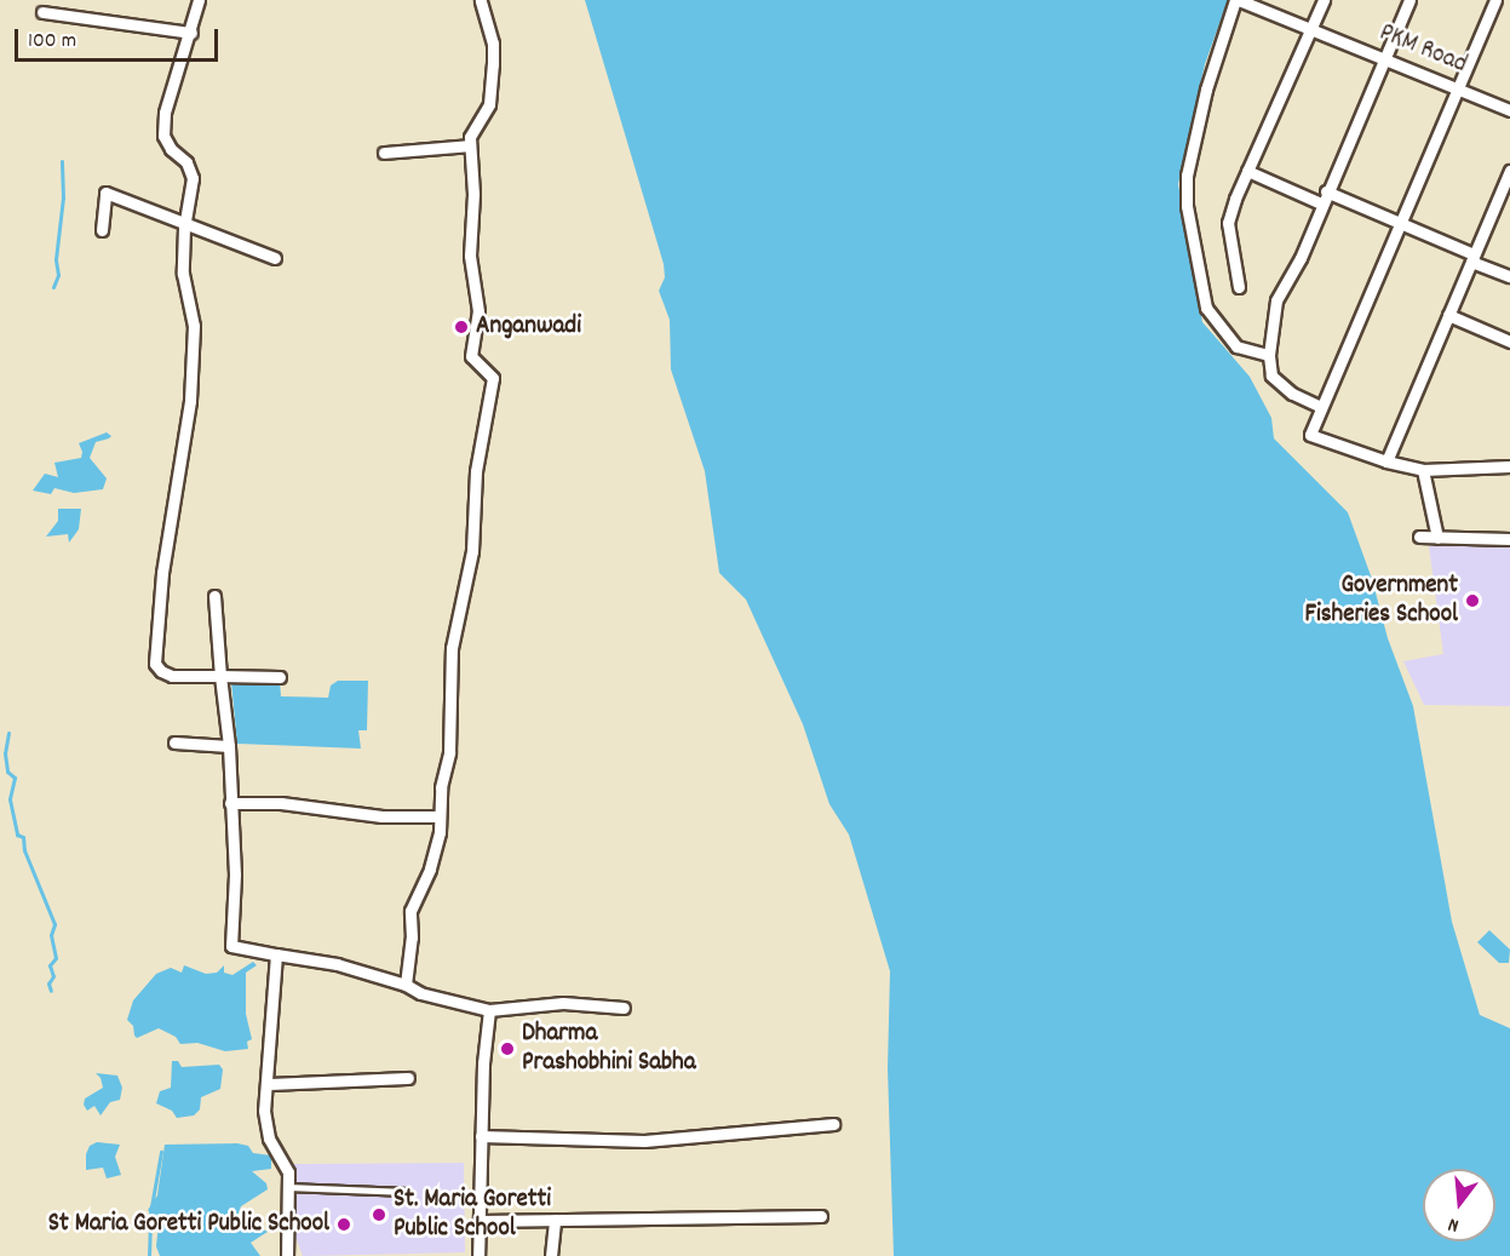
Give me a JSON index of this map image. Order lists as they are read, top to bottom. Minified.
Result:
{"streets":{"street":["PKM Road"]},"places":["Anganwadi","Government Fisheries School","Dharma Prashobhini Sabha","St. Maria Goretti Public School","St Maria Goretti Public School"],"scale_bar":"100 m","north":"bottom"}
